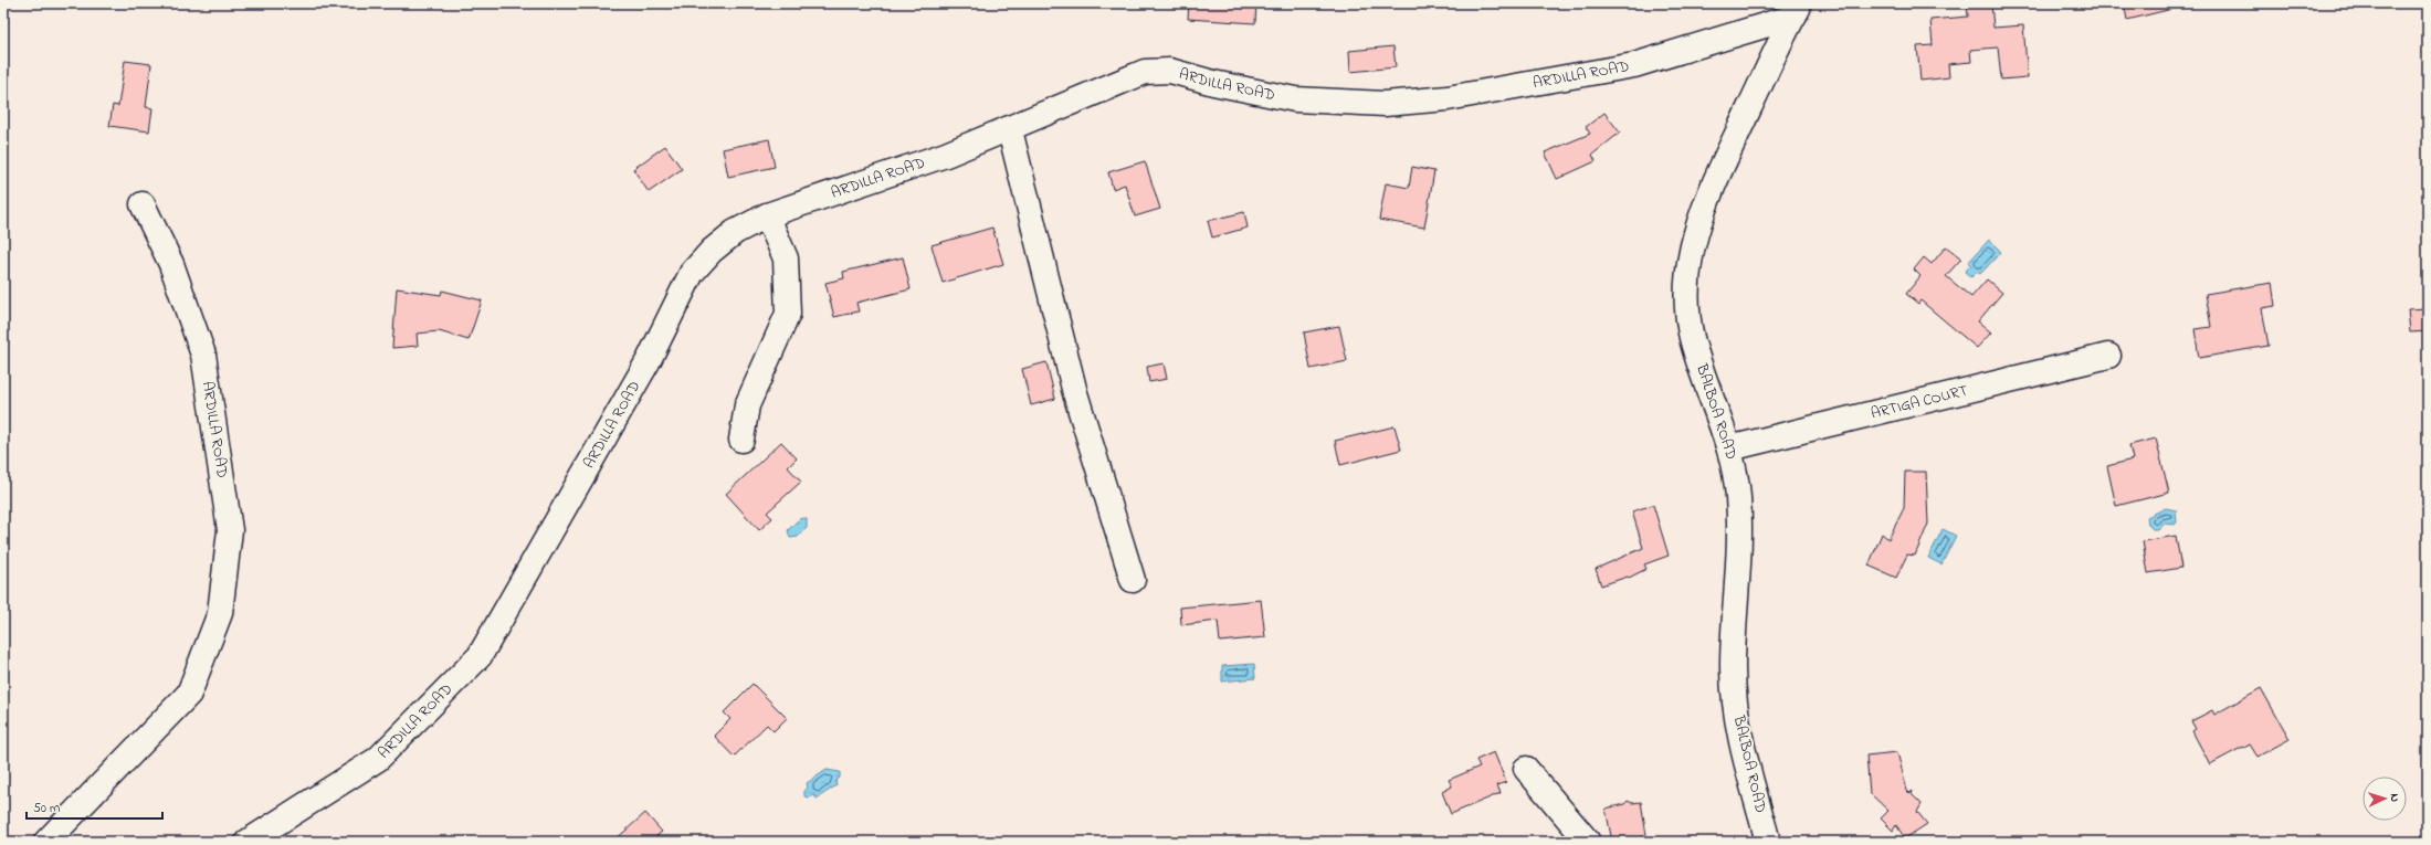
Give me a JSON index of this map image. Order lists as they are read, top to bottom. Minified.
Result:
{"streets":{"street":["ARDILLA ROAD","ARTIGA COURT","BALBOA ROAD"]},"crossings":[["ARDILLA ROAD","BALBOA ROAD"],["ARTIGA COURT","BALBOA ROAD"]],"scale_bar":"50 m","north":"right"}
